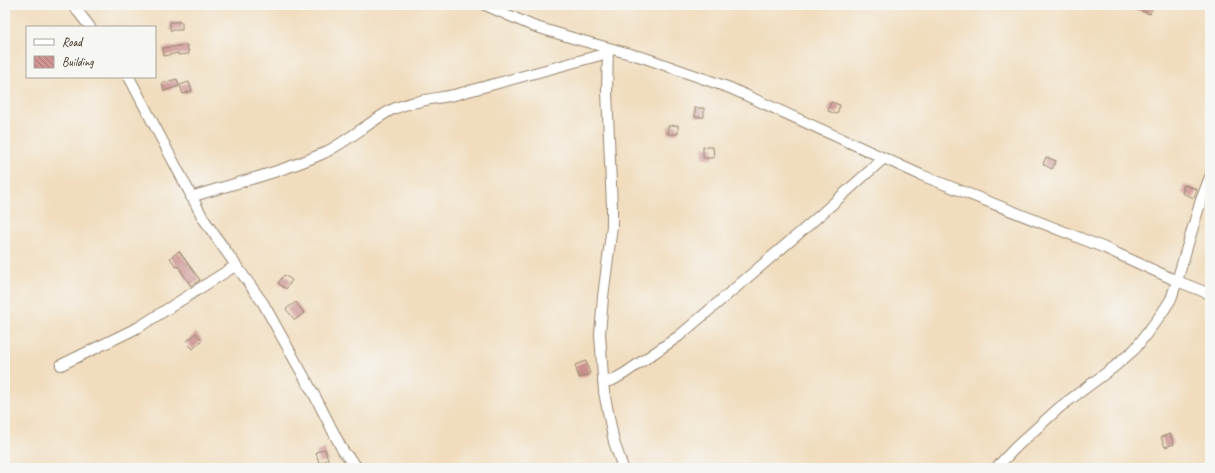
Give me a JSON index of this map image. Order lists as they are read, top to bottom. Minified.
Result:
{"legend":["Road","Building"]}
